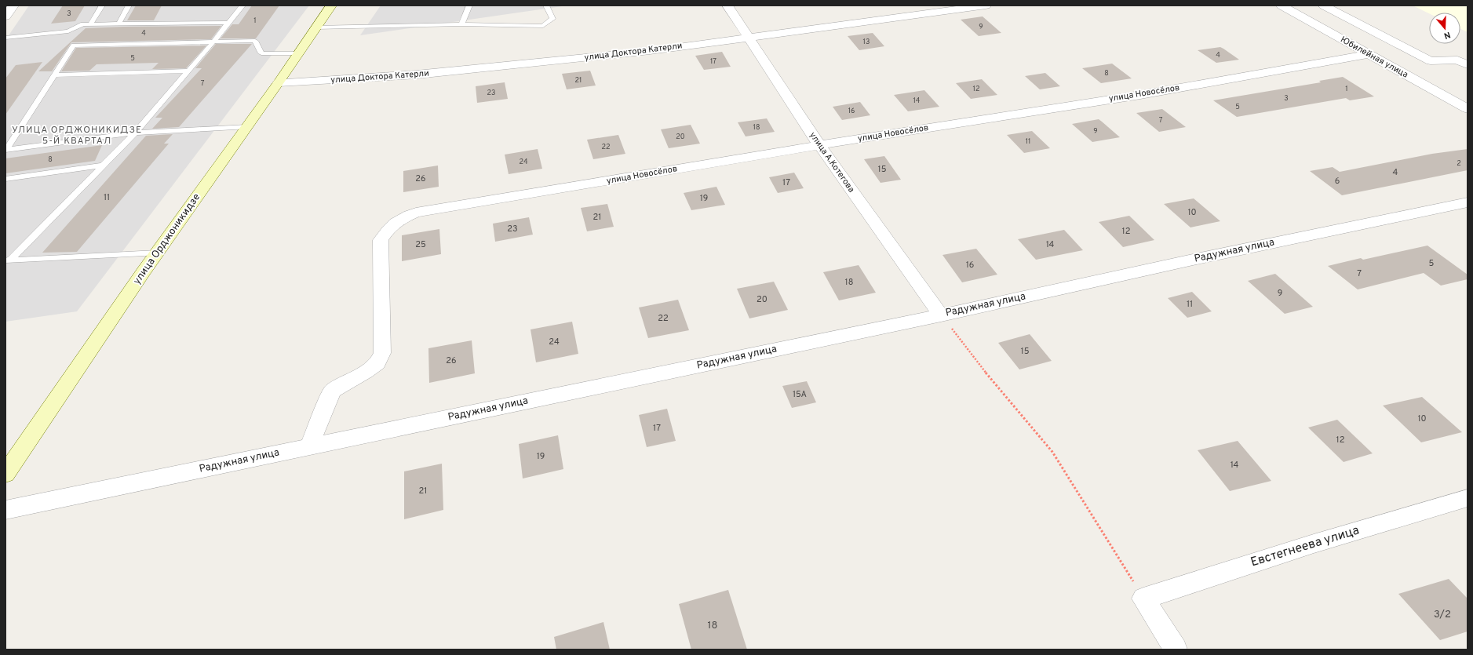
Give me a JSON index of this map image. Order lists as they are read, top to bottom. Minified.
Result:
{"streets":{"main road":["улица Орджоникидзе"],"street":["улица Доктора Катерли","Юбилейная улица","улица Новосёлов","улица А.Котегова","Радужная улица","Евстегнеева улица"]},"crossings":[["улица Доктора Катерли","улица А.Котегова"],["улица Доктора Катерли","улица Орджоникидзе"],["Юбилейная улица","улица Новосёлов"],["улица Новосёлов","улица А.Котегова"],["улица Новосёлов","Радужная улица"],["улица А.Котегова","Радужная улица"]],"districts":["УЛИЦА ОРДЖОНИКИДЗЕ 5-Й КВАРТАЛ"],"house_numbers":["3","1","9","4","13","4","5","17","8","21","7","12","1","23","3","14","5","16","7","18","9","20","11","22","8","24","2","15","4","26","6","17","11","19","10","21","23","12","25","14","5","16","7","18","9","20","11","22","24","15","26","15А","10","17","12","19","14","21","3/2","18"],"north":"bottom"}
